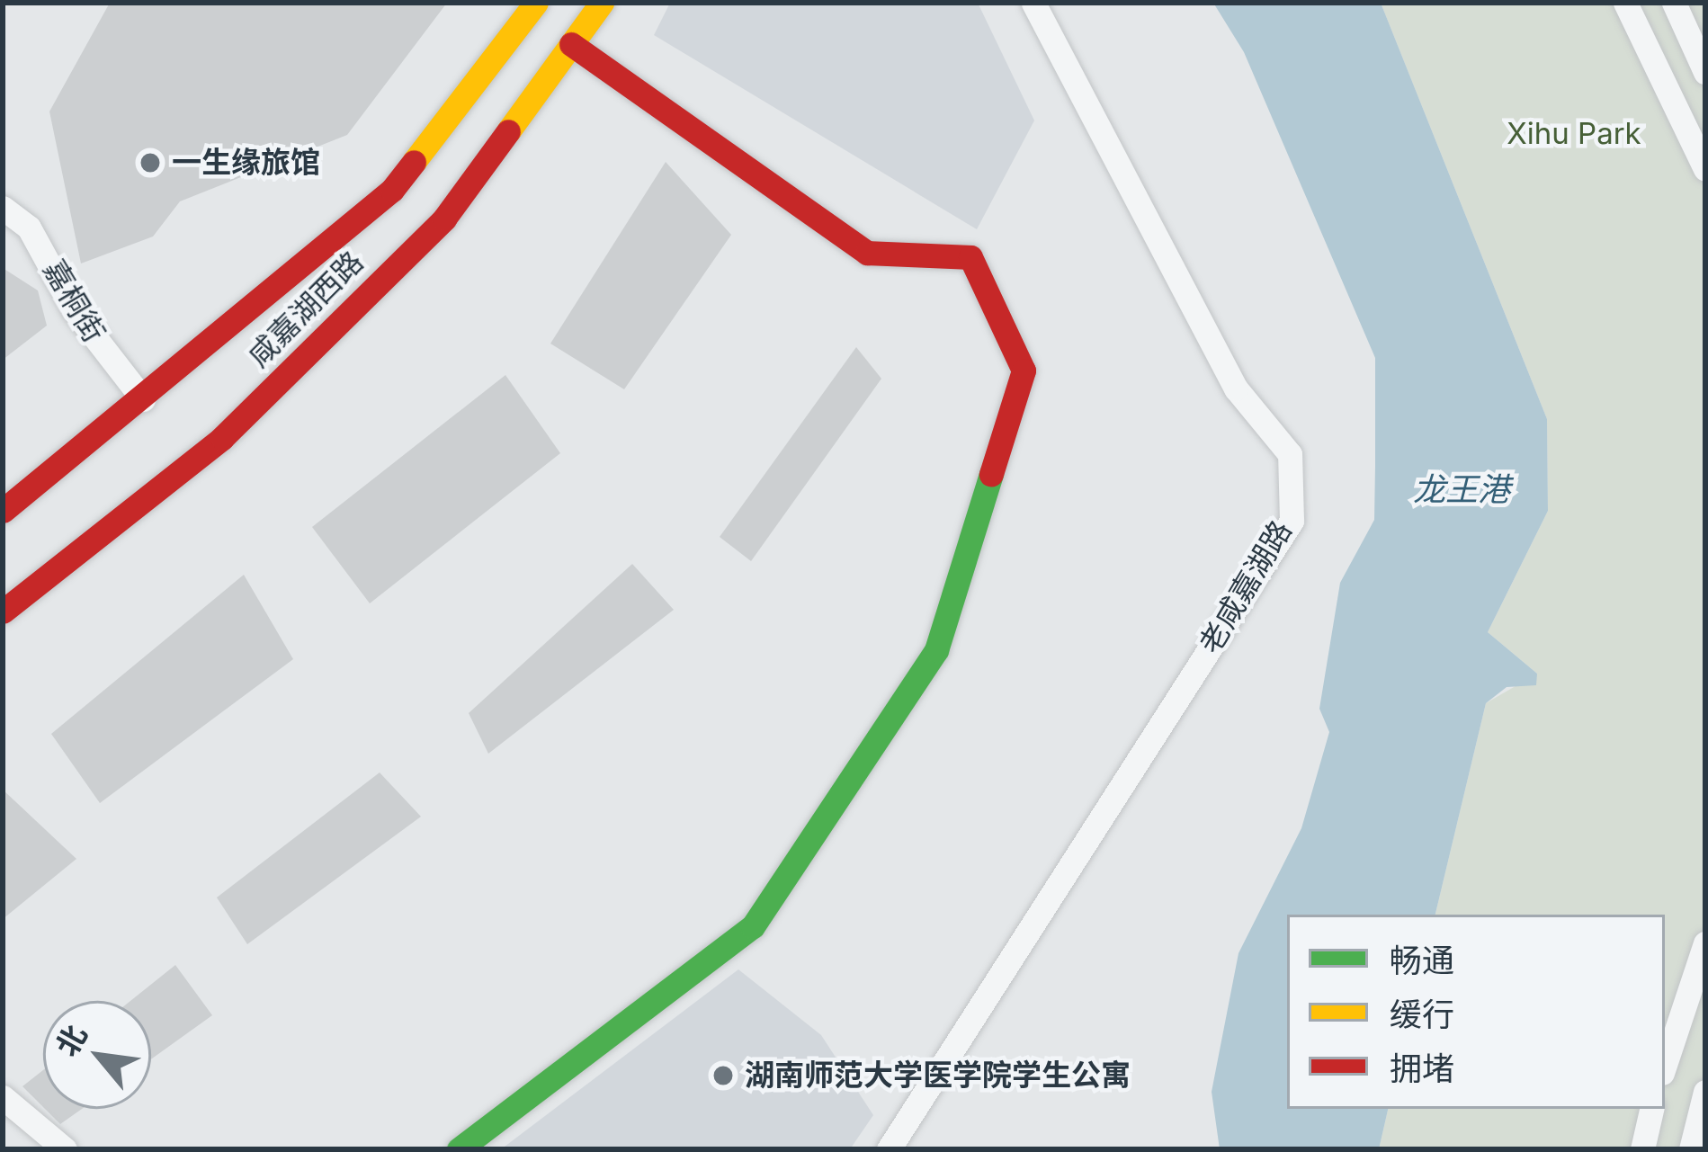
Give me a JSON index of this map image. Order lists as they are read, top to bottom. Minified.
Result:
{"streets":{"main road":["咸嘉湖西路"],"street":["嘉桐街","老咸嘉湖路"]},"crossings":[["嘉桐街","咸嘉湖西路"]],"water":["龙王港"],"parks":["Xihu Park"],"places":["一生缘旅馆","湖南师范大学医学院学生公寓"],"legend":["畅通","缓行","拥堵"],"north":"top left"}
